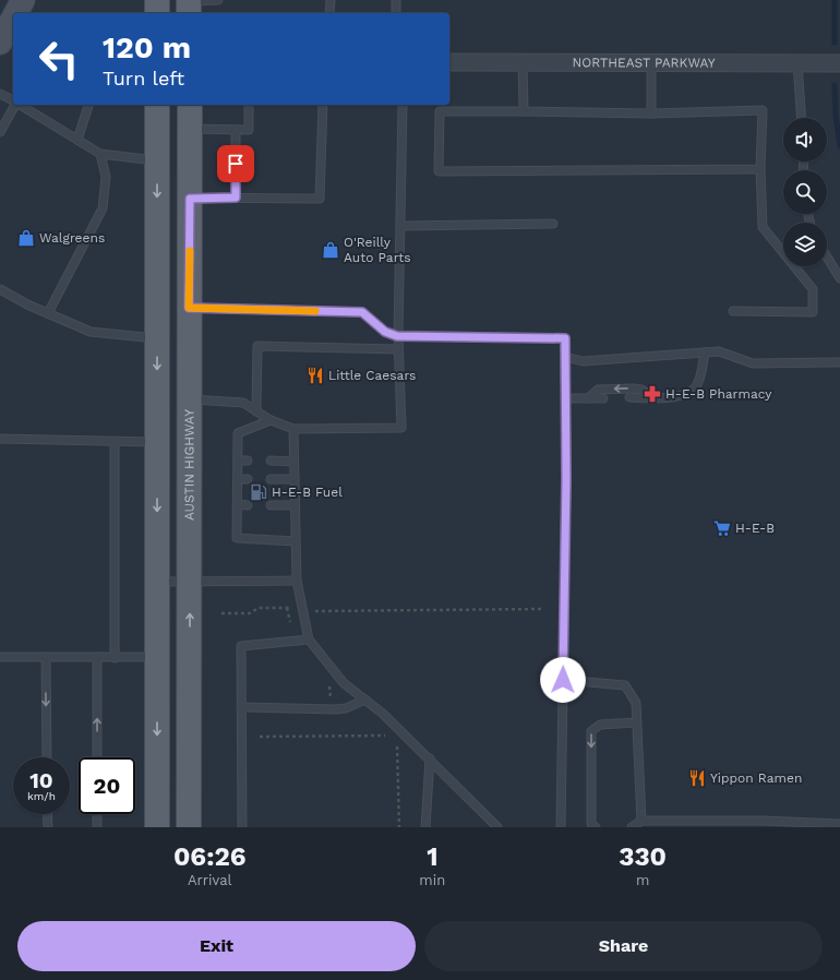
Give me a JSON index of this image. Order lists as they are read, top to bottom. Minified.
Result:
{"streets":{"main road":["AUSTIN HIGHWAY"],"street":["NORTHEAST PARKWAY"]},"places":{"shop":["Walgreens","O'Reilly Auto Parts"],"restaurant":["Little Caesars","Yippon Ramen"],"pharmacy":["H-E-B Pharmacy"],"fuel station":["H-E-B Fuel"],"supermarket":["H-E-B"]},"page":{"turn":["120 m","Turn left"],"speed":"10 km/h","limit":"20","eta":["06:26","Arrival","1","min","330","m"],"buttons":["Exit","Share"]}}
